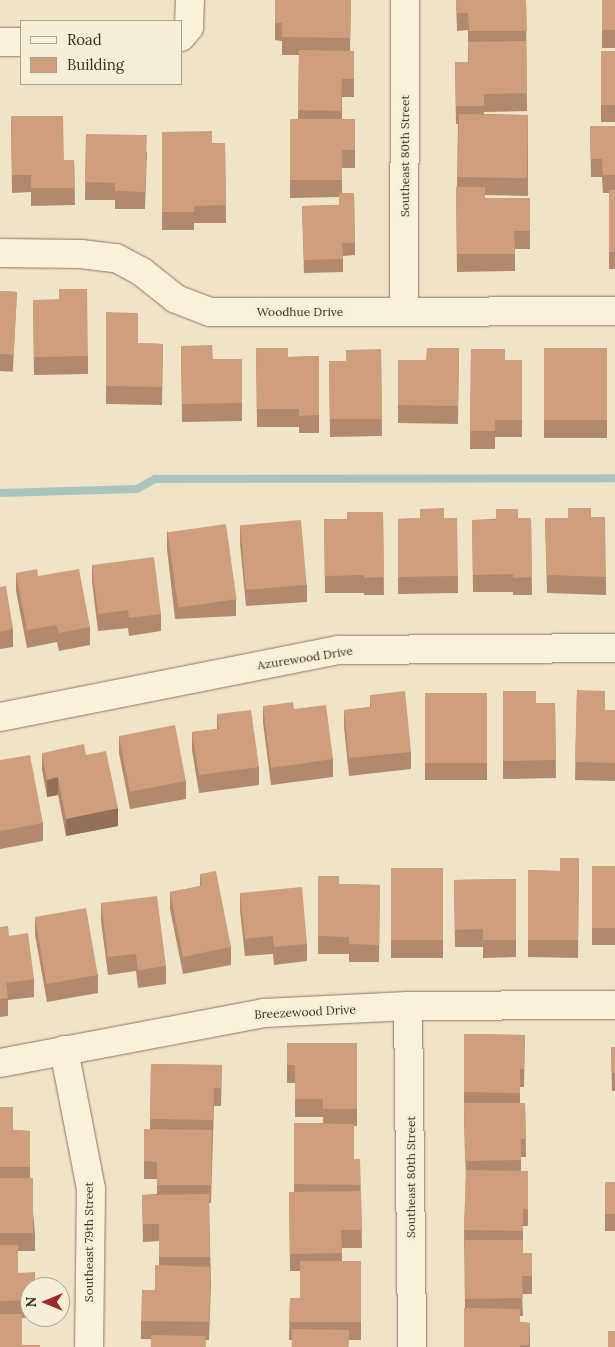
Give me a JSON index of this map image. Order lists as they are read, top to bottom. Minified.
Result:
{"streets":{"street":["Southeast 80th Street","Woodhue Drive","Azurewood Drive","Breezewood Drive","Southeast 79th Street"]},"crossings":[["Southeast 80th Street","Woodhue Drive"],["Southeast 80th Street","Breezewood Drive"],["Breezewood Drive","Southeast 79th Street"]],"legend":["Road","Building"],"north":"left"}
